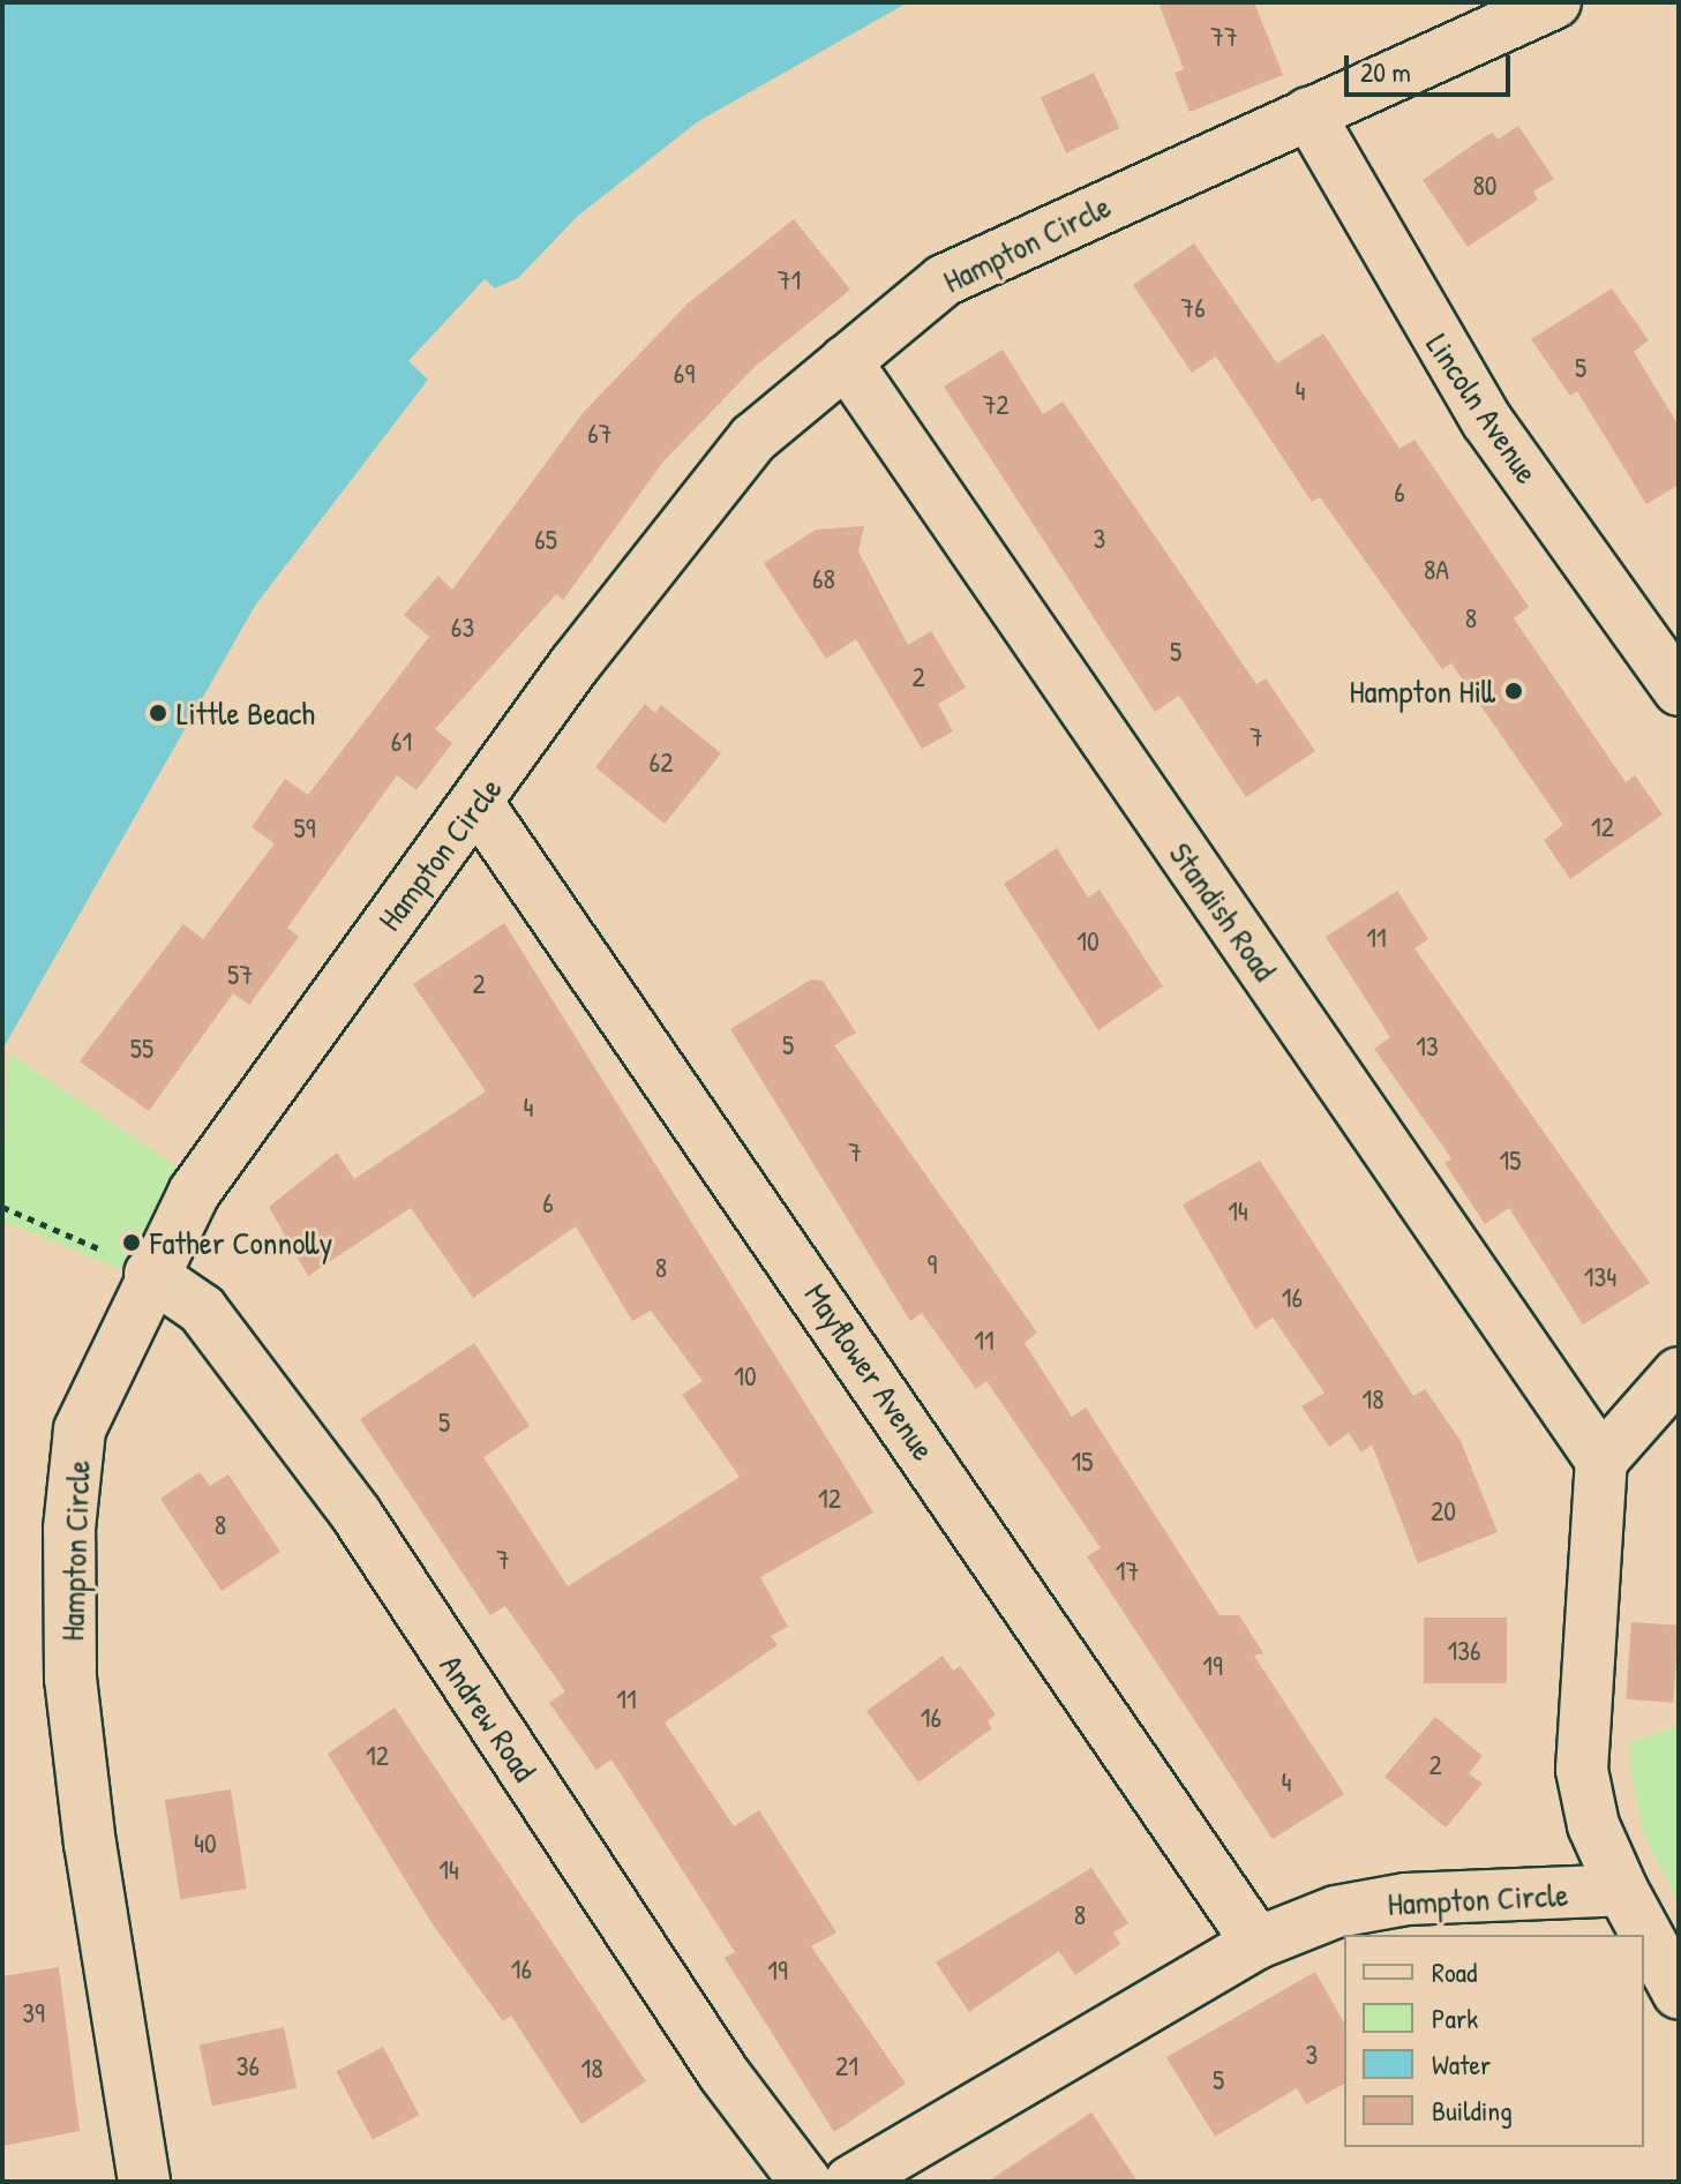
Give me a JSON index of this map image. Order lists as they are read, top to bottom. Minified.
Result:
{"streets":{"street":["Hampton Circle","Lincoln Avenue","Standish Road","Mayflower Avenue","Andrew Road"]},"crossings":[["Hampton Circle","Lincoln Avenue"],["Hampton Circle","Standish Road"],["Hampton Circle","Mayflower Avenue"],["Hampton Circle","Andrew Road"]],"places":["Hampton Hill","Little Beach","Father Connolly"],"house_numbers":["77","80","71","76","5","69","4","72","67","6","3","65","8A","68","8","63","5","2","7","61","62","12","59","11","10","57","2","5","13","55","4","7","15","6","14","9","8","134","16","11","10","18","5","15","12","20","8","7","17","136","19","11","16","12","2","4","40","14","8","16","19","39","3","36","21","18","5"],"legend":["Road","Park","Water","Building"],"scale_bar":"20 m"}
